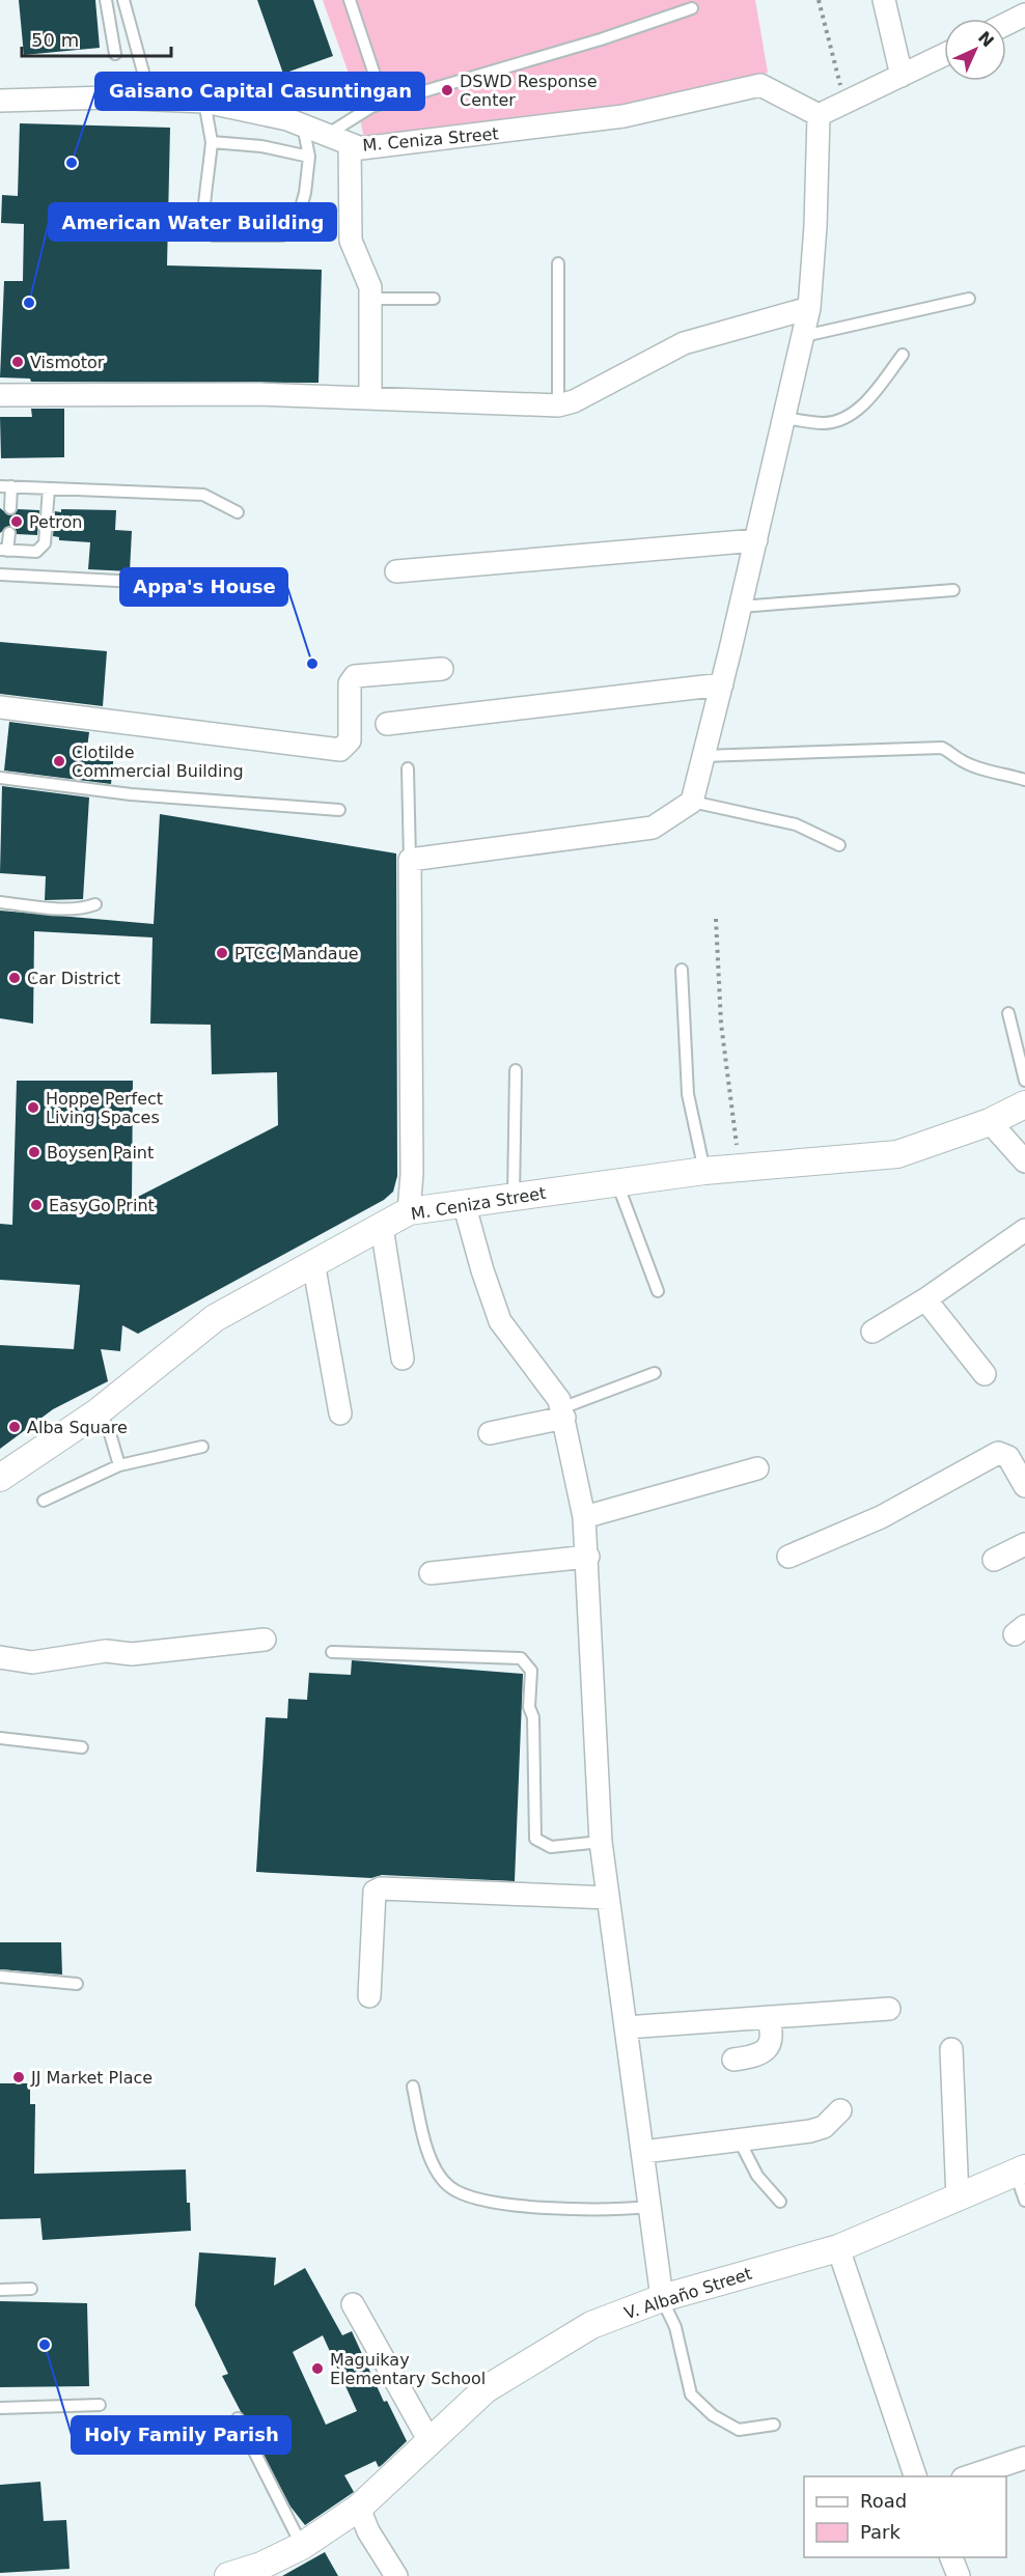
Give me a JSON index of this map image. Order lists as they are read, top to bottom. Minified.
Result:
{"streets":{"street":["M. Ceniza Street","V. Albaño Street"]},"places":["DSWD Response Center","Gaisano Capital Casuntingan","American Water Building","Vismotor","Petron","Appa's House","Clotilde Commercial Building","PTCC Mandaue","Car District","Hoppe Perfect Living Spaces","Boysen Paint","EasyGo Print","Alba Square","JJ Market Place","Holy Family Parish","Maguikay Elementary School"],"legend":["Road","Park"],"scale_bar":"50 m","north":"top right"}
